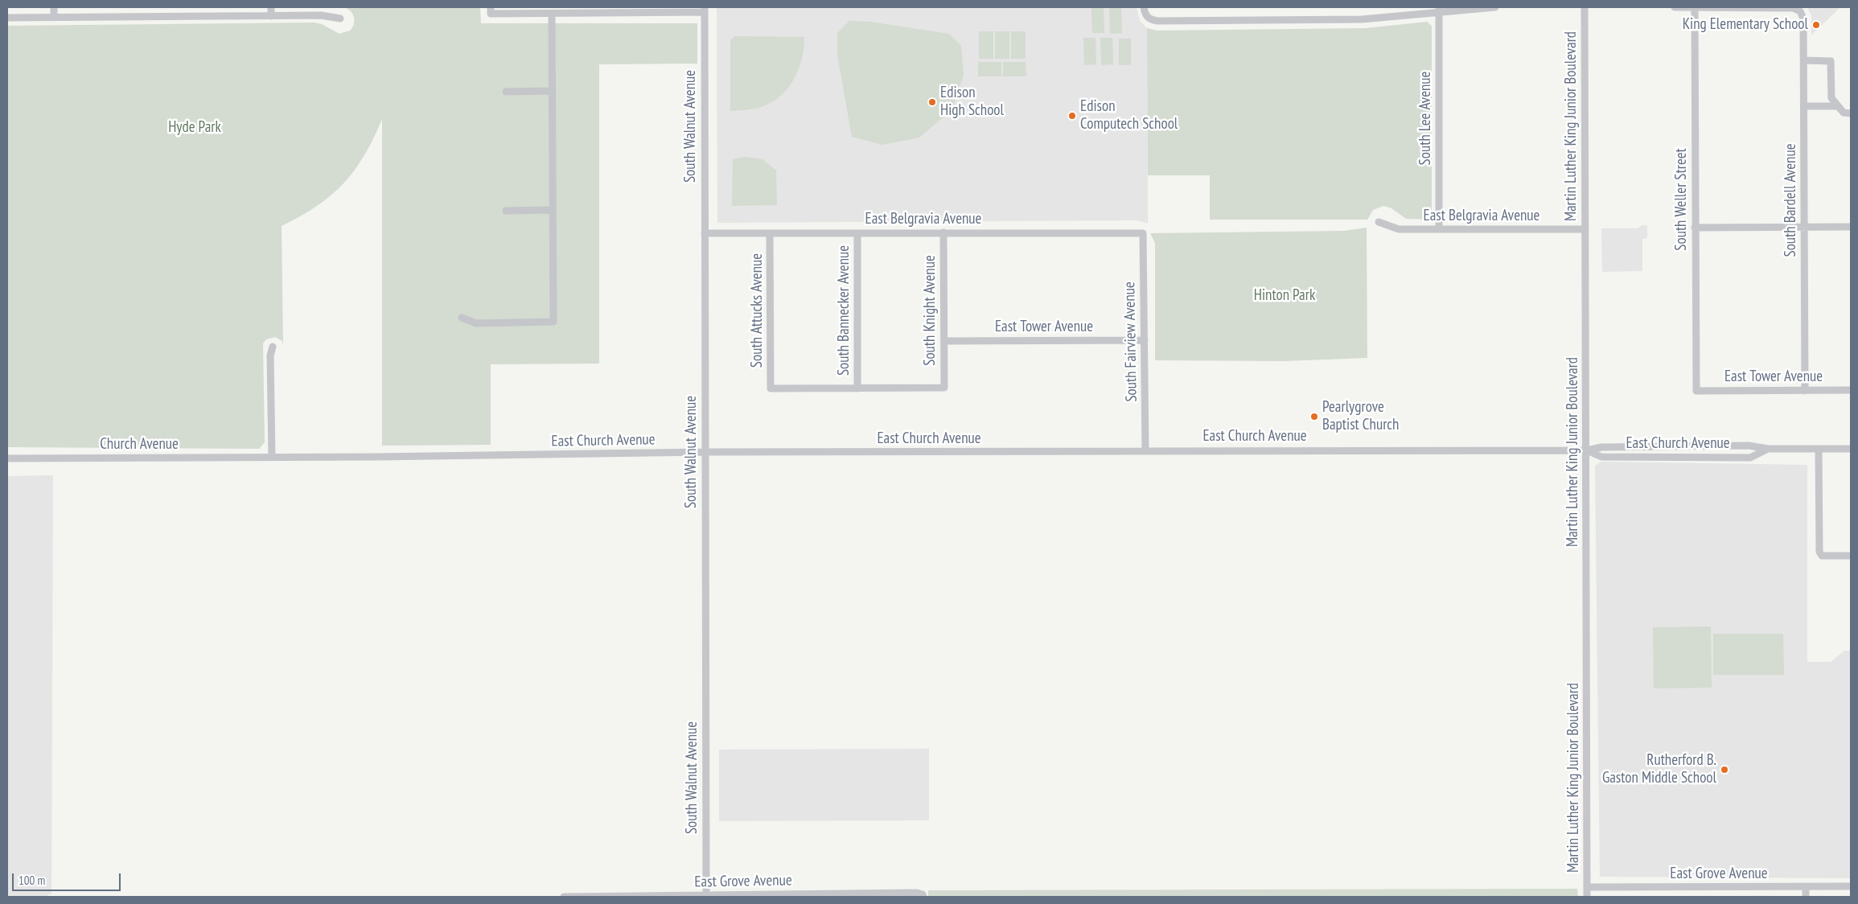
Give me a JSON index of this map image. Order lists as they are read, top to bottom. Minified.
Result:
{"streets":{"street":["South Lee Avenue","South Walnut Avenue","Martin Luther King Junior Boulevard","South Weller Street","South Bardell Avenue","East Belgravia Avenue","South Attucks Avenue","South Bannecker Avenue","South Knight Avenue","East Tower Avenue","South Fairview Avenue","East Church Avenue","Church Avenue","East Grove Avenue"]},"crossings":[["South Lee Avenue","East Belgravia Avenue"],["South Walnut Avenue","East Belgravia Avenue"],["South Walnut Avenue","East Church Avenue"],["South Walnut Avenue","East Grove Avenue"],["Martin Luther King Junior Boulevard","East Belgravia Avenue"],["Martin Luther King Junior Boulevard","East Church Avenue"],["Martin Luther King Junior Boulevard","East Grove Avenue"],["South Weller Street","South Bardell Avenue"],["South Weller Street","East Tower Avenue"],["South Bardell Avenue","East Tower Avenue"],["East Belgravia Avenue","South Attucks Avenue"],["East Belgravia Avenue","South Bannecker Avenue"],["East Belgravia Avenue","South Knight Avenue"],["East Belgravia Avenue","South Fairview Avenue"],["South Attucks Avenue","South Bannecker Avenue"],["South Attucks Avenue","South Knight Avenue"],["South Bannecker Avenue","South Knight Avenue"],["South Knight Avenue","East Tower Avenue"],["East Tower Avenue","South Fairview Avenue"],["South Fairview Avenue","East Church Avenue"],["East Church Avenue","Church Avenue"]],"parks":["Hyde Park","Hinton Park"],"places":["King Elementary School","Edison High School","Edison Computech School","Pearlygrove Baptist Church","Rutherford B. Gaston Middle School"],"scale_bar":"100 m"}
